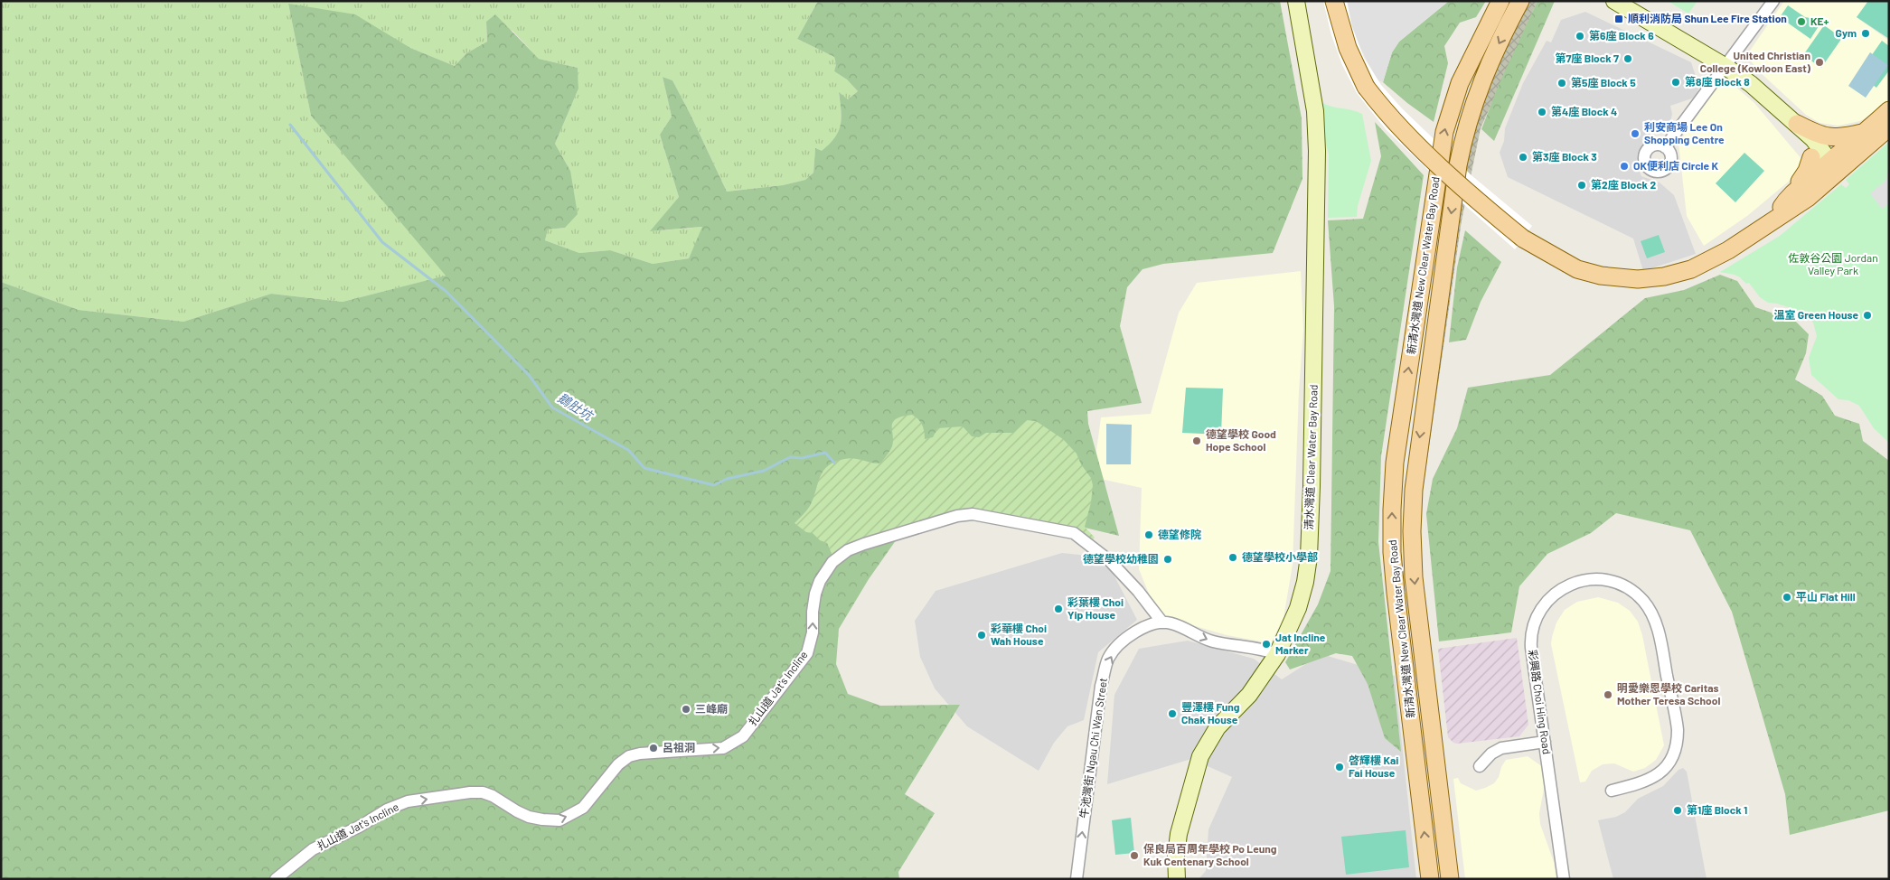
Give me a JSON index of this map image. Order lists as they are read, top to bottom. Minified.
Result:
{"streets":{"main road":["新清水灣道 New Clear Water Bay Road","清水灣道 Clear Water Bay Road"],"street":["扎山道 Jat's Incline","彩興路 Choi Hing Road","牛池灣街 Ngau Chi Wan Street"]},"crossings":[["扎山道 Jat's Incline","牛池灣街 Ngau Chi Wan Street"]],"one_way":["扎山道 Jat's Incline","牛池灣街 Ngau Chi Wan Street"],"water":["鵝肚坑"],"parks":["佐敦谷公園 Jordan Valley Park"],"places":{"transit":["順利消防局 Shun Lee Fire Station"],"other":["KE+","Gym","第6座 Block 6","第7座 Block 7","United Christian College (Kowloon East)","第8座 Block 8","第5座 Block 5","第4座 Block 4","利安商場 Lee On Shopping Centre","第3座 Block 3","OK便利店 Circle K","第2座 Block 2","溫室 Green House","德望學校 Good Hope School","德望修院","德望學校小學部","德望學校幼稚園","平山 Flat Hill","彩葉樓 Choi Yip House","彩華樓 Choi Wah House","Jat Incline Marker","明愛樂恩學校 Caritas Mother Teresa School","三峰廟","豐澤樓 Fung Chak House","呂祖洞","啓輝樓 Kai Fai House","第1座 Block 1","保良局百周年學校 Po Leung Kuk Centenary School"]}}
